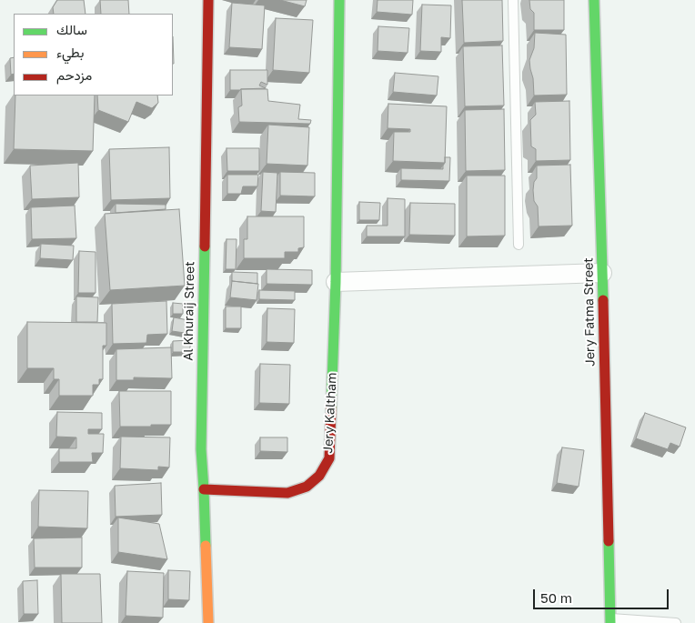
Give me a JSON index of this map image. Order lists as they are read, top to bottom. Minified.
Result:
{"streets":{"street":["Al Khuraij Street","Jery Fatma Street","Jery Kaltham"]},"crossings":[["Al Khuraij Street","Jery Kaltham"]],"legend":["سالك","بطيء","مزدحم"],"scale_bar":"50 m"}
